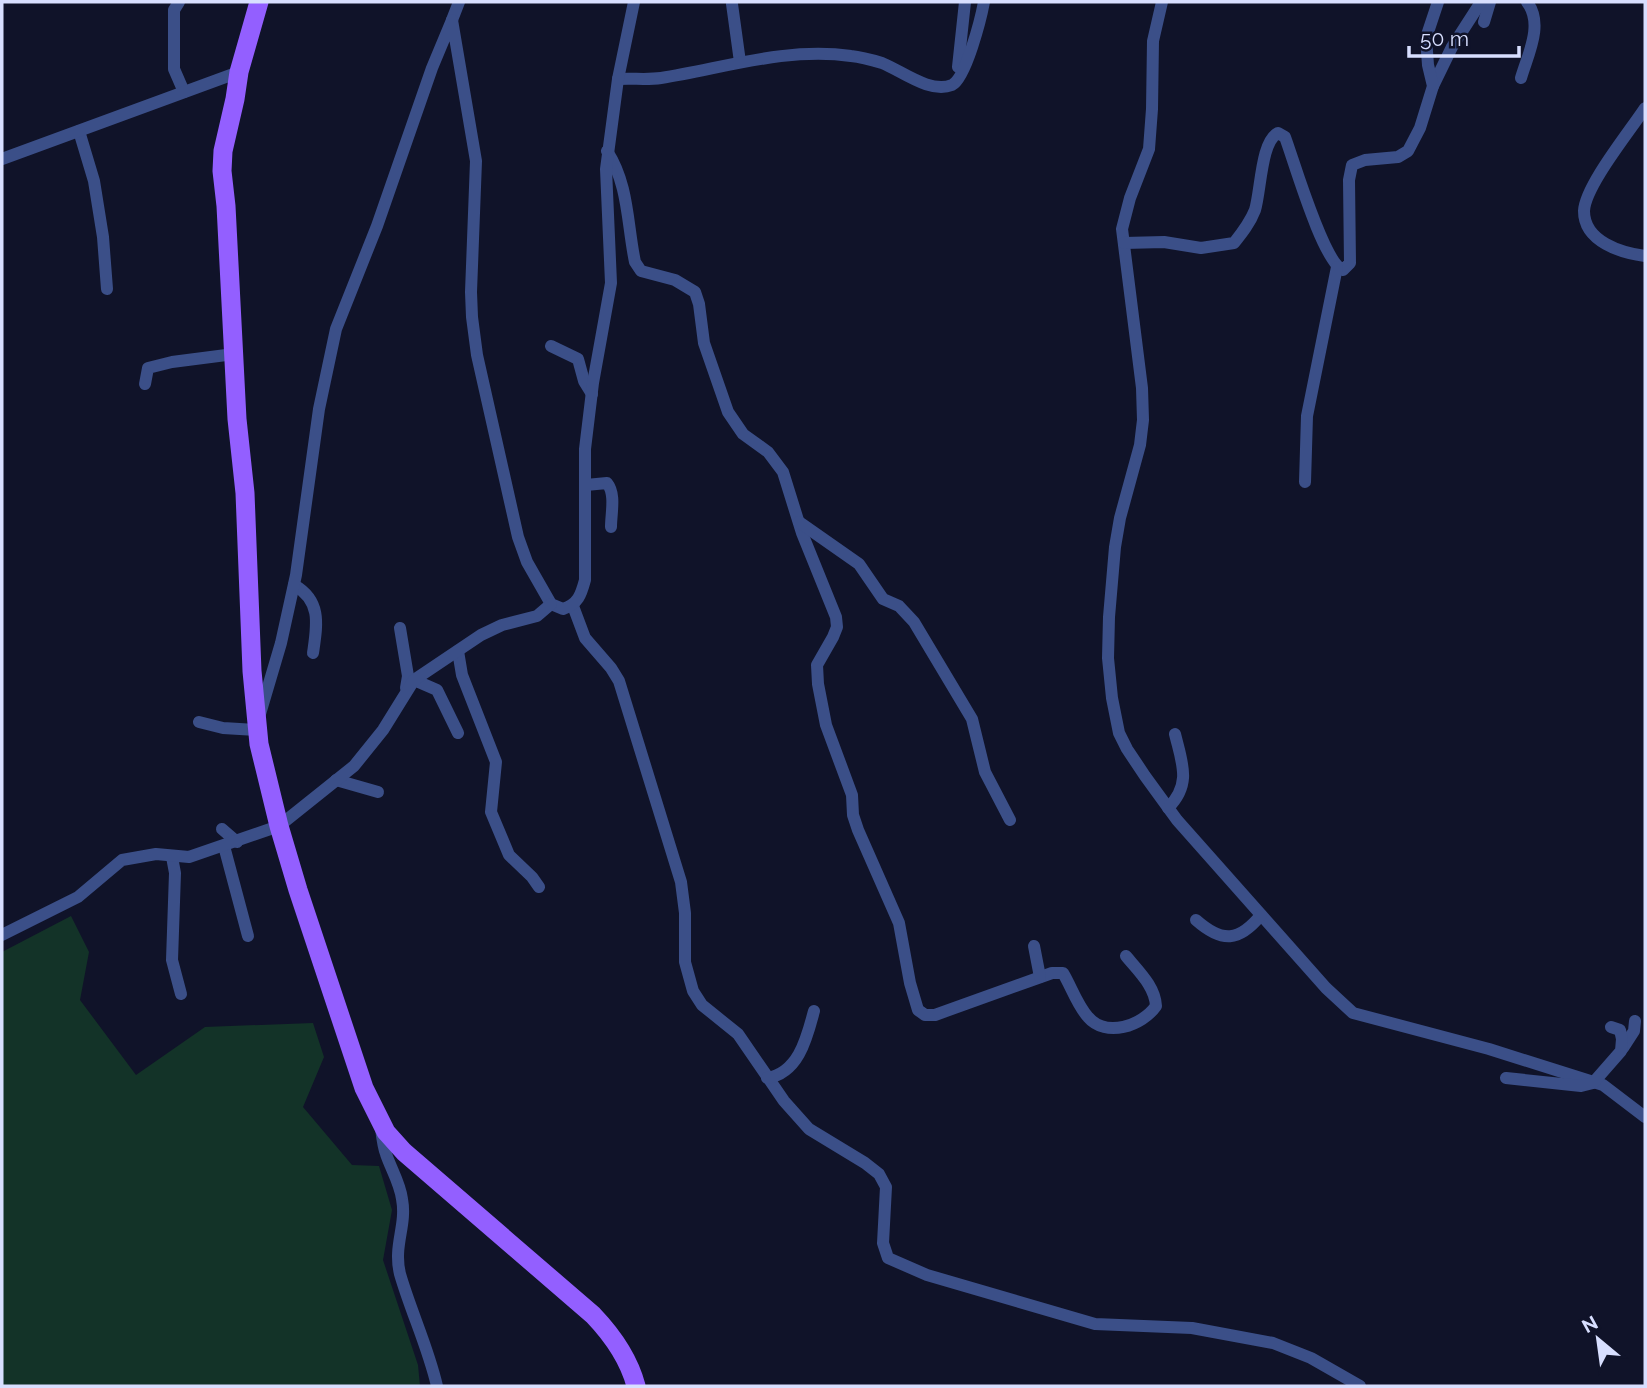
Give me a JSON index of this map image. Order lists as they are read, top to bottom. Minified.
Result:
{"scale_bar":"50 m","north":"top left"}
